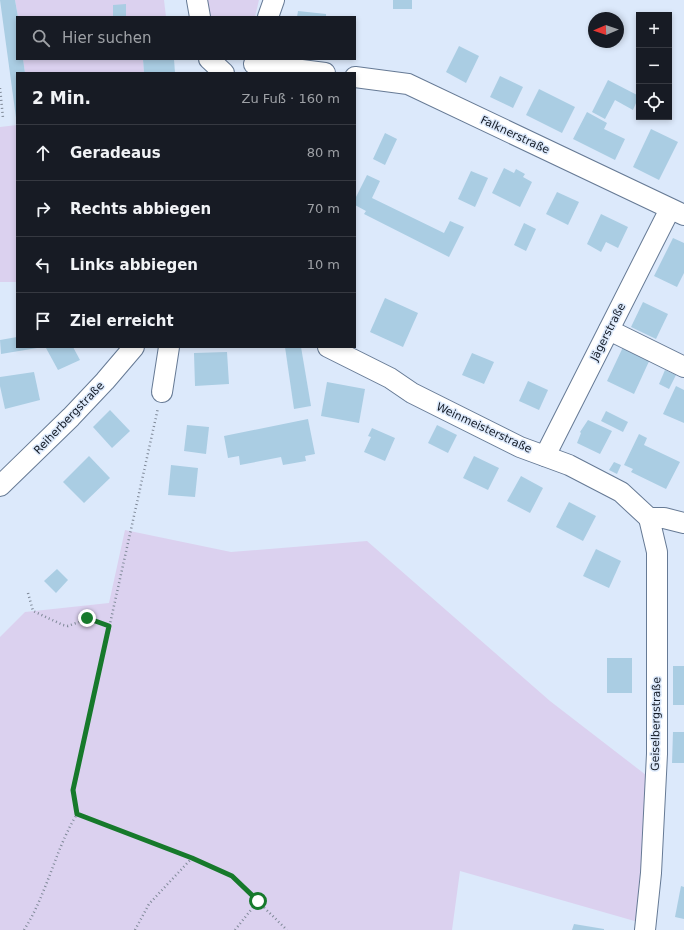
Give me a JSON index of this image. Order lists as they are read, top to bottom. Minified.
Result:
{"streets":{"street":["Falknerstraße","Jägerstraße","Reiherbergstraße","Weinmeisterstraße","Geiselbergstraße"]},"crossings":[["Falknerstraße","Jägerstraße"],["Jägerstraße","Weinmeisterstraße"],["Weinmeisterstraße","Geiselbergstraße"]],"north":"left","page":{"map_buttons":["+","−"],"search":"Hier suchen","heading":["2 Min.","Zu Fuß · 160 m"],"list":[["Geradeaus","80 m"],["Rechts abbiegen","70 m"],["Links abbiegen","10 m"],"Ziel erreicht"]}}
